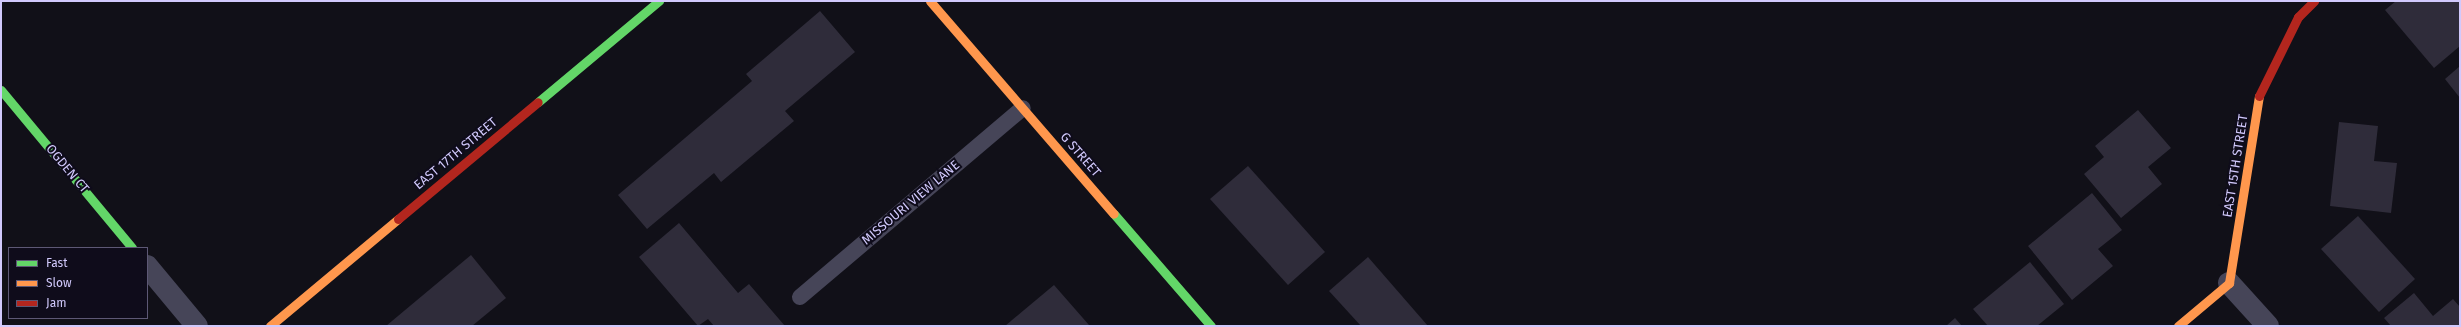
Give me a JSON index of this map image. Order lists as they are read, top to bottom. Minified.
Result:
{"streets":{"street":["EAST 17TH STREET","G STREET","EAST 15TH STREET","OGDEN CT"],"lane":["MISSOURI VIEW LANE"]},"crossings":[["G STREET","MISSOURI VIEW LANE"]],"legend":["Fast","Slow","Jam"]}
